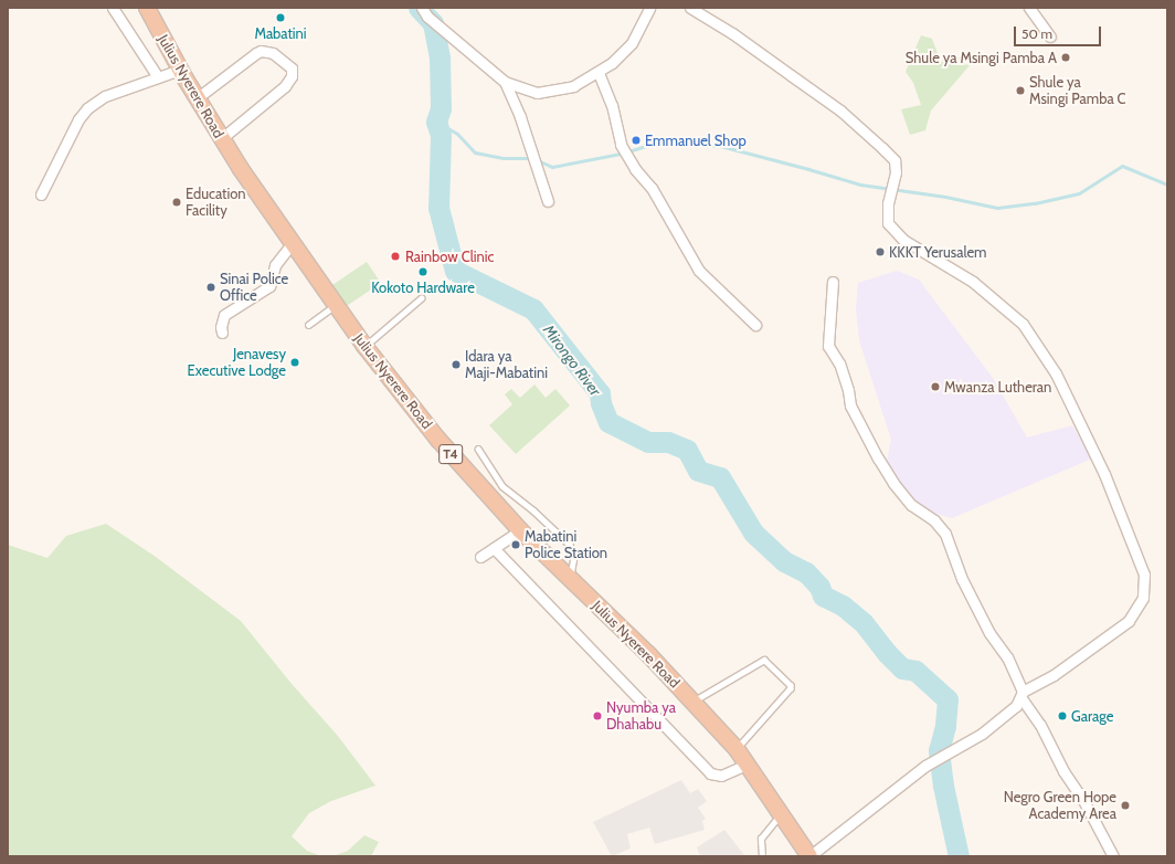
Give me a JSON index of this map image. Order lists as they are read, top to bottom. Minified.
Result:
{"streets":{"highway":["Julius Nyerere Road","T4"]},"water":["Mirongo River"],"places":["Mabatini","Shule ya Msingi Pamba A","Shule ya Msingi Pamba C","Emmanuel Shop","Education Facility","KKKT Yerusalem","Rainbow Clinic","Kokoto Hardware","Sinai Police Office","Jenavesy Executive Lodge","Idara ya Maji-Mabatini","Mwanza Lutheran","Mabatini Police Station","Nyumba ya Dhahabu","Garage","Negro Green Hope Academy Area"],"scale_bar":"50 m"}
